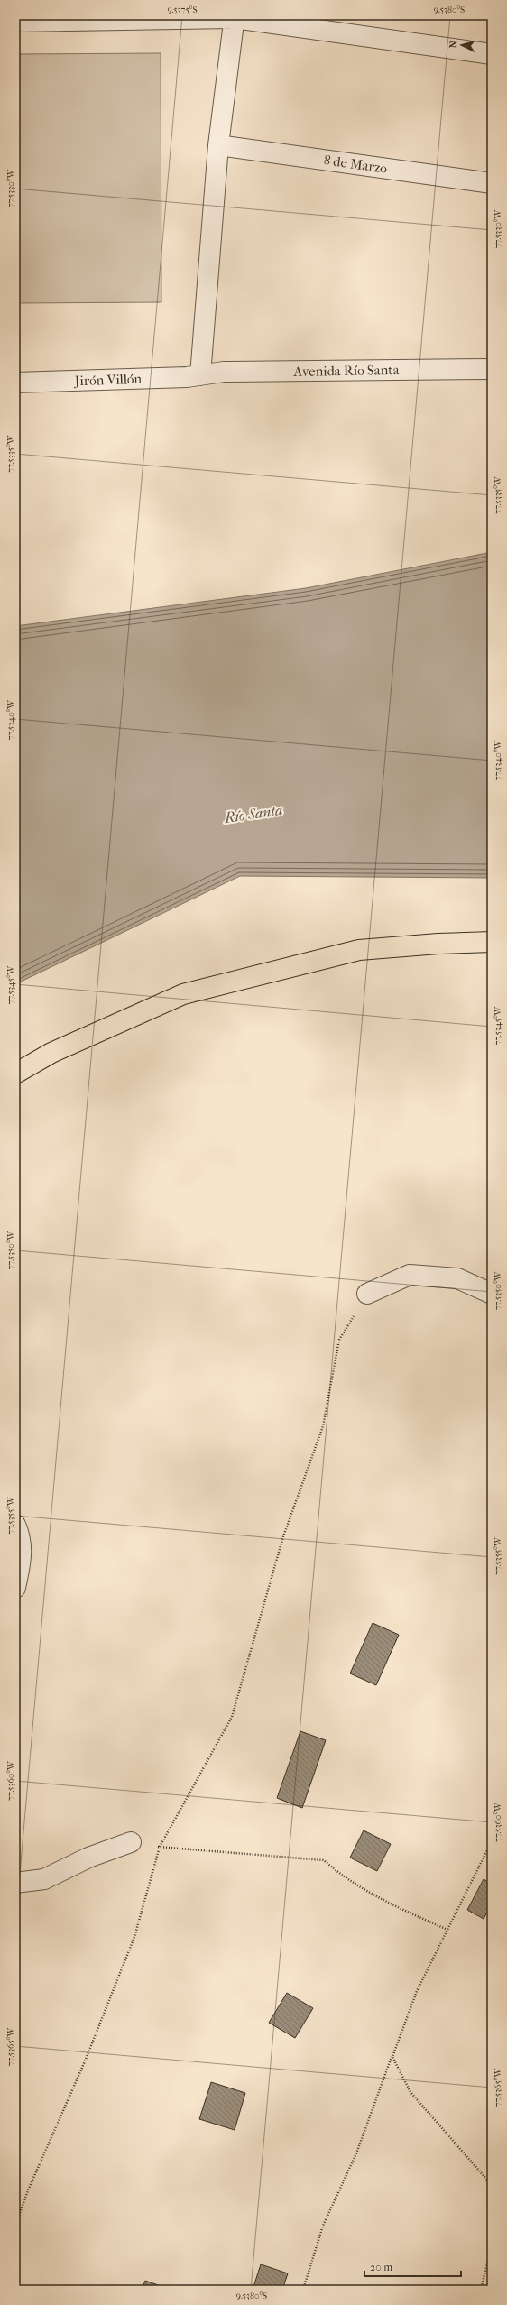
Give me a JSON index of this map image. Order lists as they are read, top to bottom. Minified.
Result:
{"streets":{"street":["8 de Marzo","Avenida Río Santa","Jirón Villón"]},"crossings":[["Avenida Río Santa","Jirón Villón"]],"water":["Río Santa"],"scale_bar":"20 m","north":"left","coordinates":["9.5375°S","9.5380°S","77.5330°W","77.5335°W","77.5340°W","77.5345°W","77.5350°W","77.5355°W","77.5360°W","77.5365°W"]}
